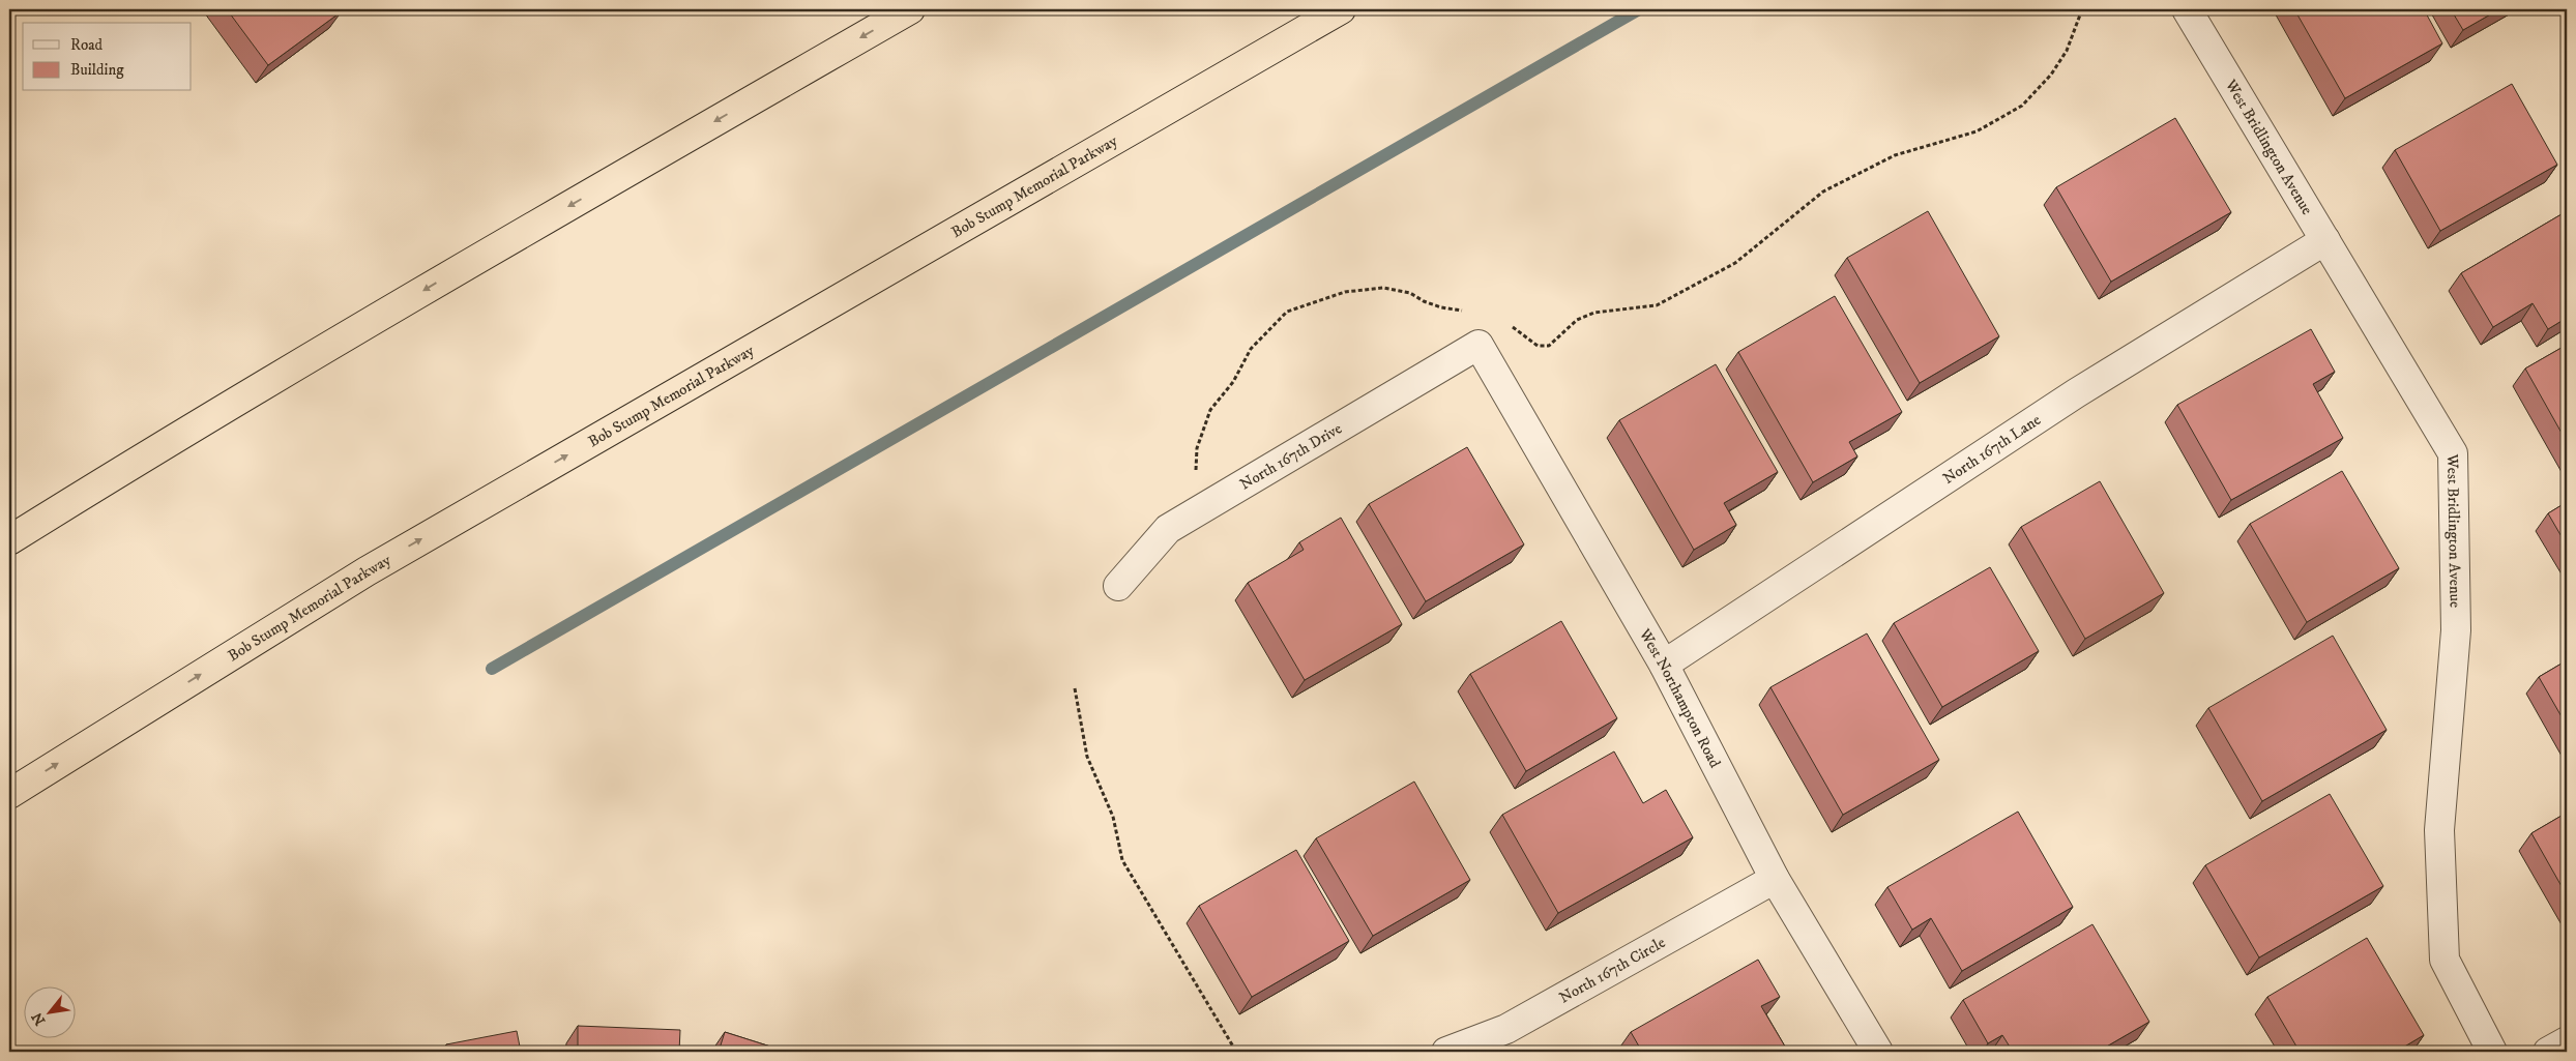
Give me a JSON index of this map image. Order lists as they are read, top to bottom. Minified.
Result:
{"streets":{"highway":["Bob Stump Memorial Parkway"],"street":["West Bridlington Avenue","North 167th Lane","North 167th Drive","West Northampton Road","North 167th Circle"]},"crossings":[["West Bridlington Avenue","North 167th Lane"],["North 167th Lane","West Northampton Road"],["North 167th Drive","West Northampton Road"],["West Northampton Road","North 167th Circle"]],"legend":["Road","Building"],"north":"bottom left"}
